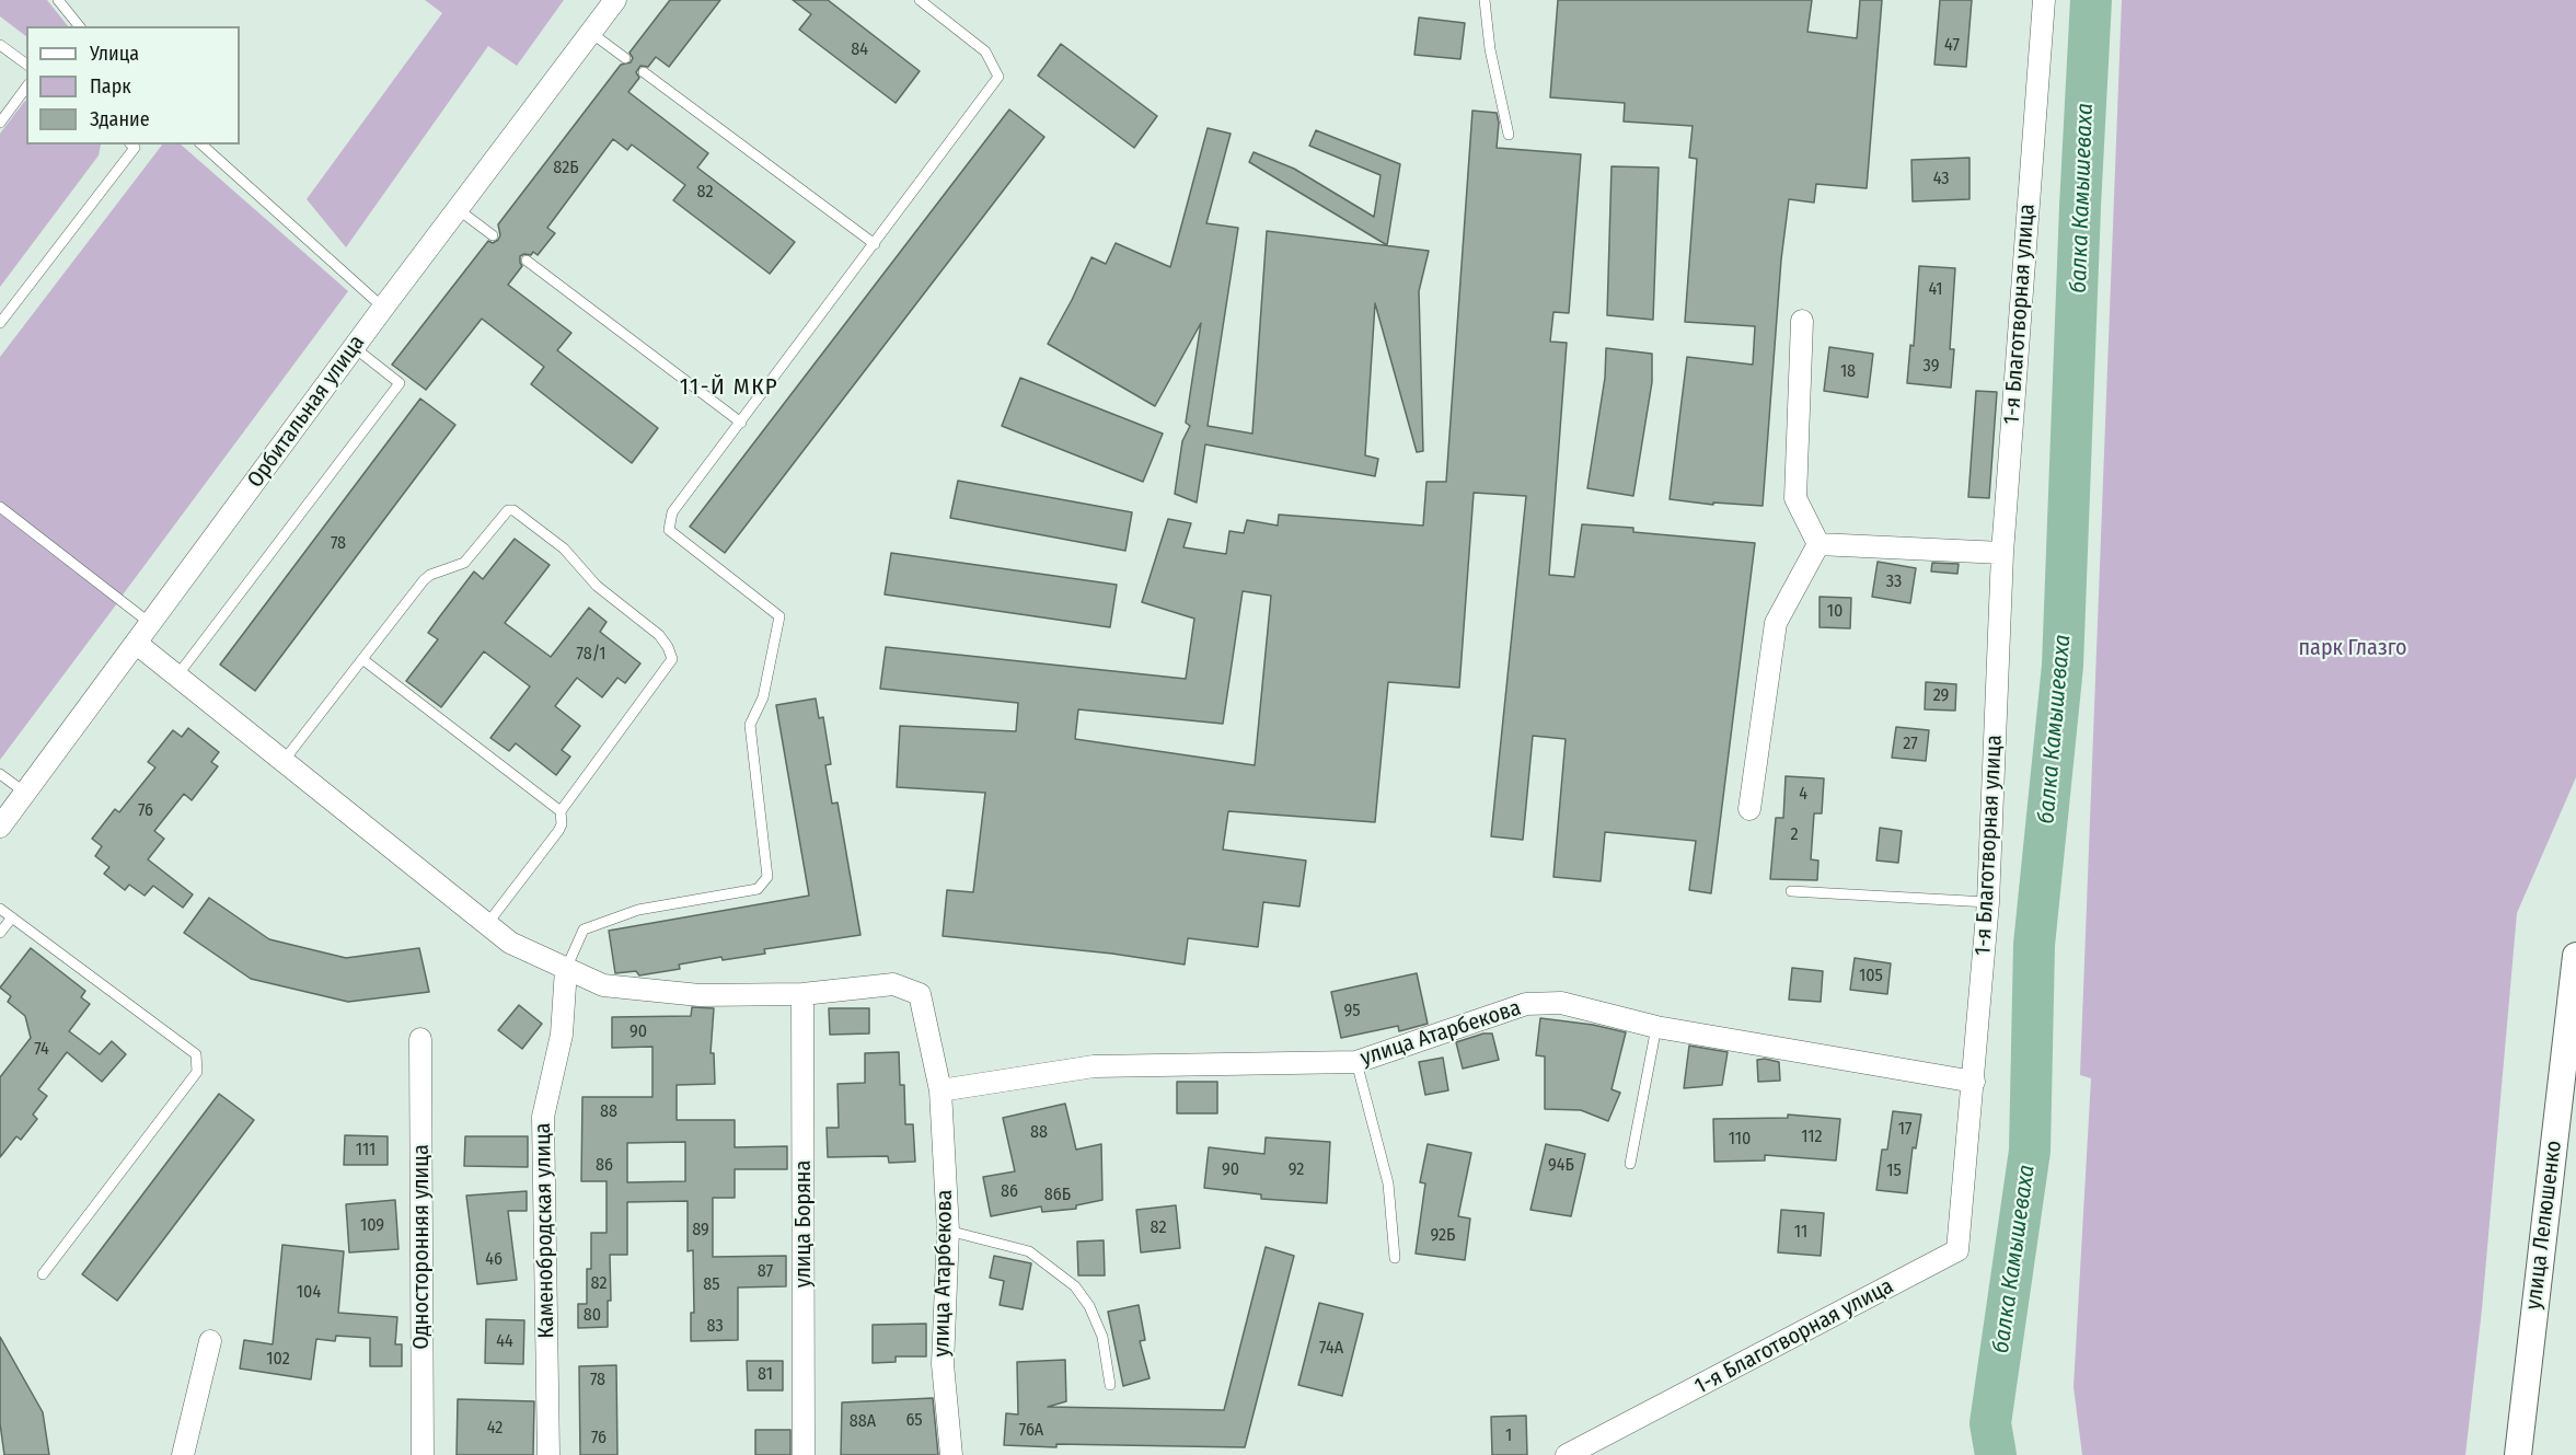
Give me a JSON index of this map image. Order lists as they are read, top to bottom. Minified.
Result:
{"streets":{"street":["1-я Благотворная улица","Орбитальная улица","улица Атарбекова","улица Боряна","улица Лелюшенко","Каменобродская улица","Односторонняя улица"]},"crossings":[["1-я Благотворная улица","улица Атарбекова"],["улица Атарбекова","улица Боряна"]],"districts":["11-Й МКР"],"water":["балка Камышеваха"],"parks":["парк Глазго"],"house_numbers":["47","84","82Б","43","82","41","39","18","78","33","10","78/1","29","27","4","76","2","105","95","90","74","88","17","88","112","110","111","86","94Б","90","92","15","86","86Б","109","82","89","11","92Б","46","87","82","85","104","80","83","44","74А","102","81","78","65","88А","42","76А","1","76"],"legend":["Улица","Парк","Здание"]}
